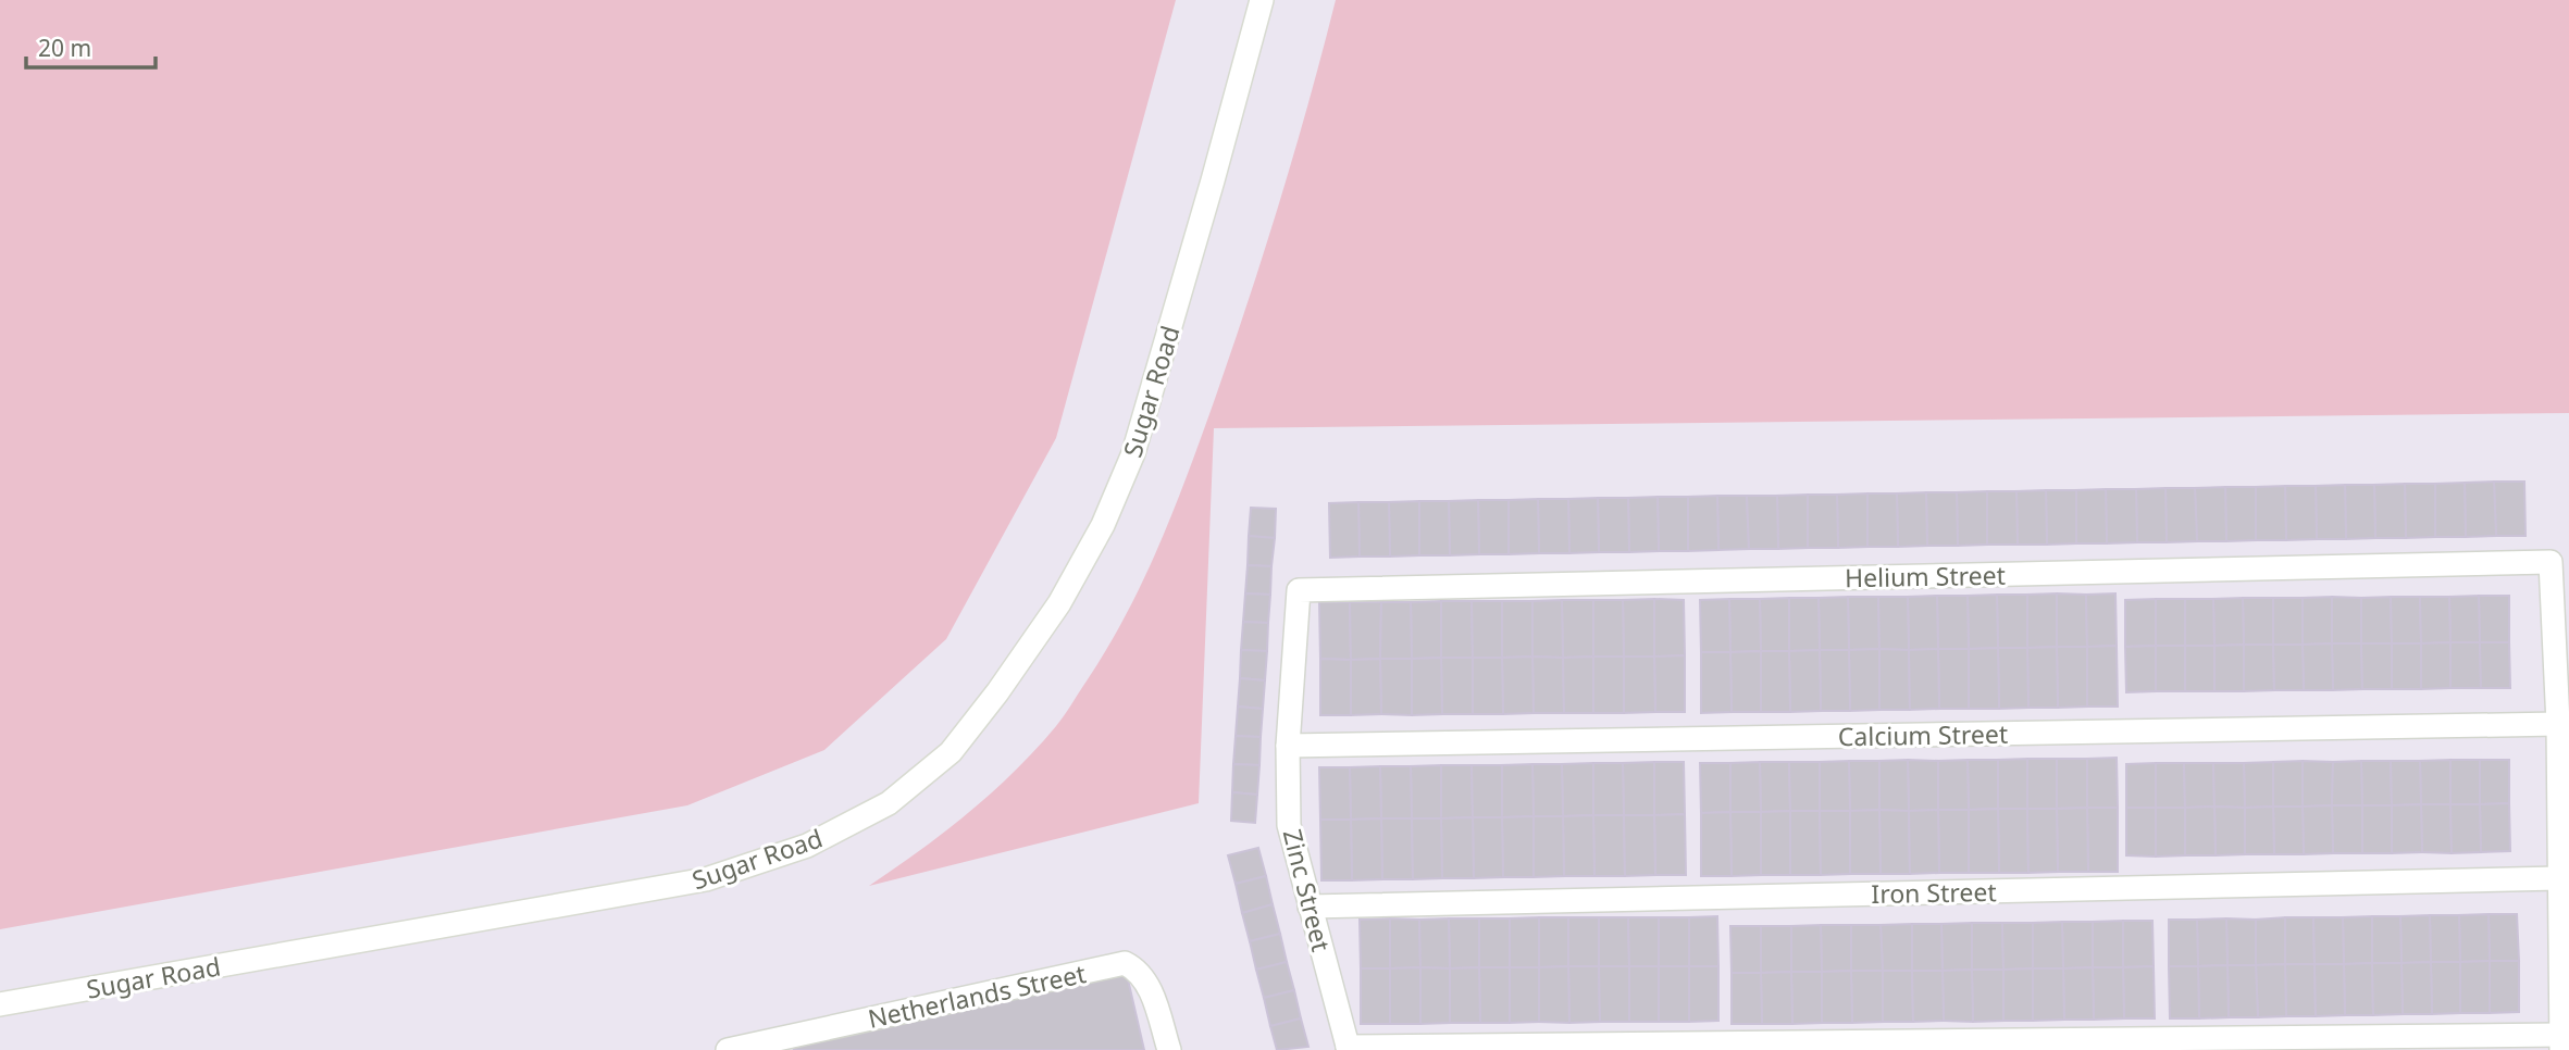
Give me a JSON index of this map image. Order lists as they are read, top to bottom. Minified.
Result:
{"streets":{"street":["Sugar Road","Helium Street","Calcium Street","Zinc Street","Iron Street","Netherlands Street"]},"crossings":[["Helium Street","Calcium Street"],["Helium Street","Zinc Street"],["Calcium Street","Zinc Street"],["Zinc Street","Iron Street"]],"scale_bar":"20 m"}
